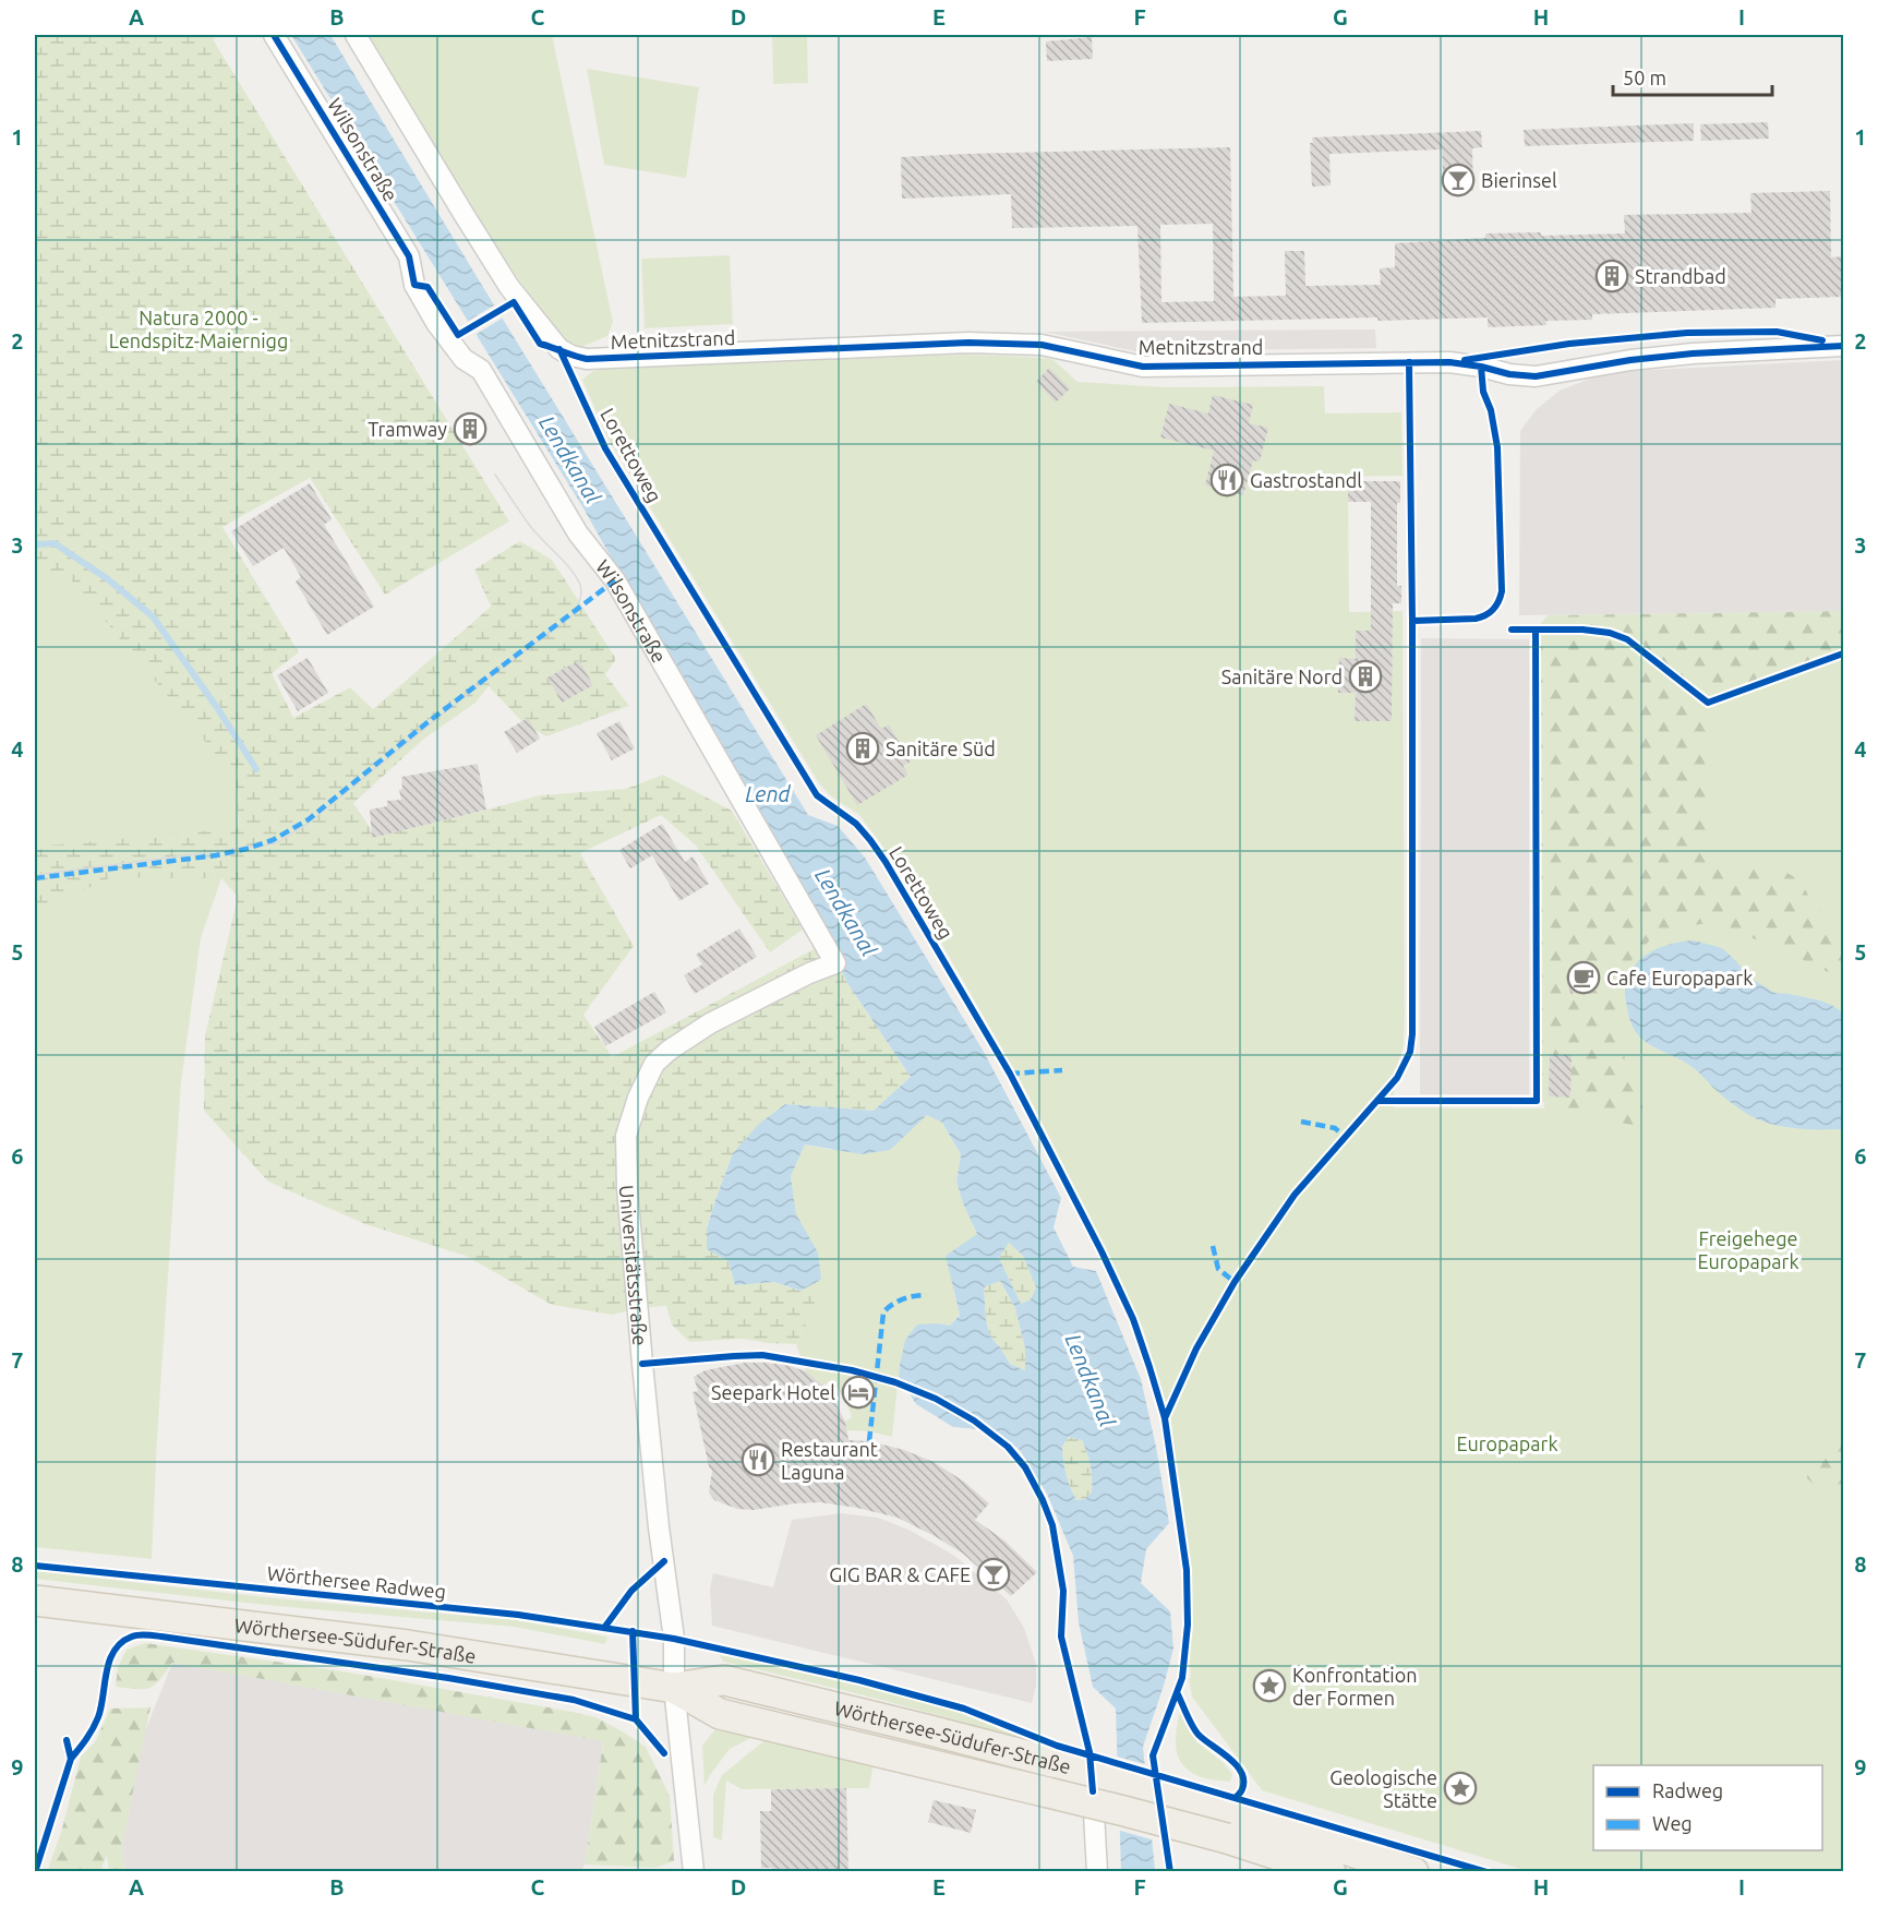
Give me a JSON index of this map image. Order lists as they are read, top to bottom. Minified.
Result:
{"streets":{"main road":["Wörthersee-Südufer-Straße"],"street":["Wilsonstraße","Metnitzstrand","Universitätsstraße"],"cycle path":["Lorettoweg","Wörthersee Radweg"]},"crossings":[["Wilsonstraße","Universitätsstraße"],["Universitätsstraße","Wörthersee-Südufer-Straße"]],"water":["Lendkanal","Lend"],"parks":["Natura 2000 - Lendspitz-Maiernigg","Freigehege Europapark","Europapark"],"places":{"bar":["Bierinsel","GIG BAR & CAFE"],"building":["Strandbad","Tramway","Sanitäre Nord","Sanitäre Süd"],"restaurant":["Gastrostandl","Restaurant Laguna"],"cafe":["Cafe Europapark"],"hotel":["Seepark Hotel"],"place":["Konfrontation der Formen","Geologische Stätte"]},"legend":["Radweg","Weg"],"scale_bar":"50 m","grid":{"columns":["A","B","C","D","E","F","G","H","I"],"rows":["1","2","3","4","5","6","7","8","9"]}}
